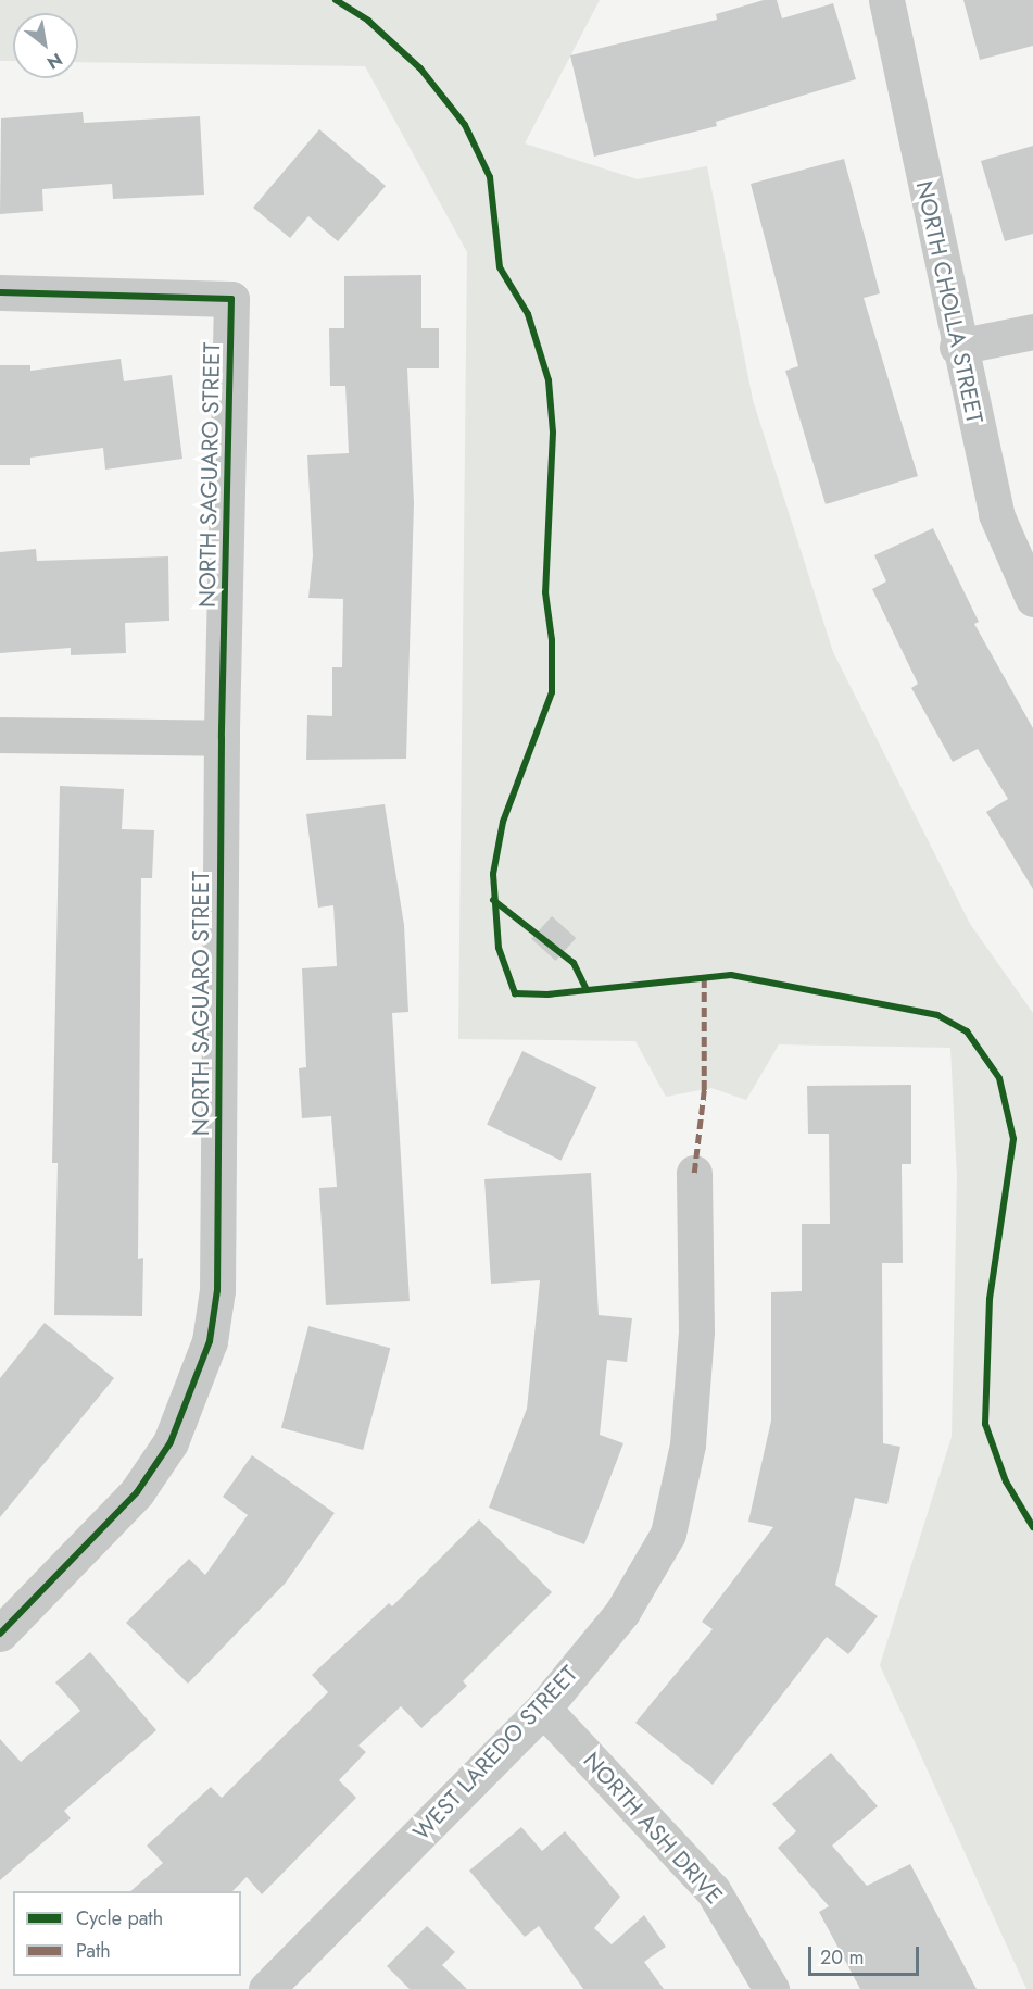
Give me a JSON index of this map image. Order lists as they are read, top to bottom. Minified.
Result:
{"streets":{"street":["NORTH CHOLLA STREET","NORTH SAGUARO STREET","WEST LAREDO STREET","NORTH ASH DRIVE"]},"crossings":[["WEST LAREDO STREET","NORTH ASH DRIVE"]],"legend":["Cycle path","Path"],"scale_bar":"20 m","north":"bottom right"}
